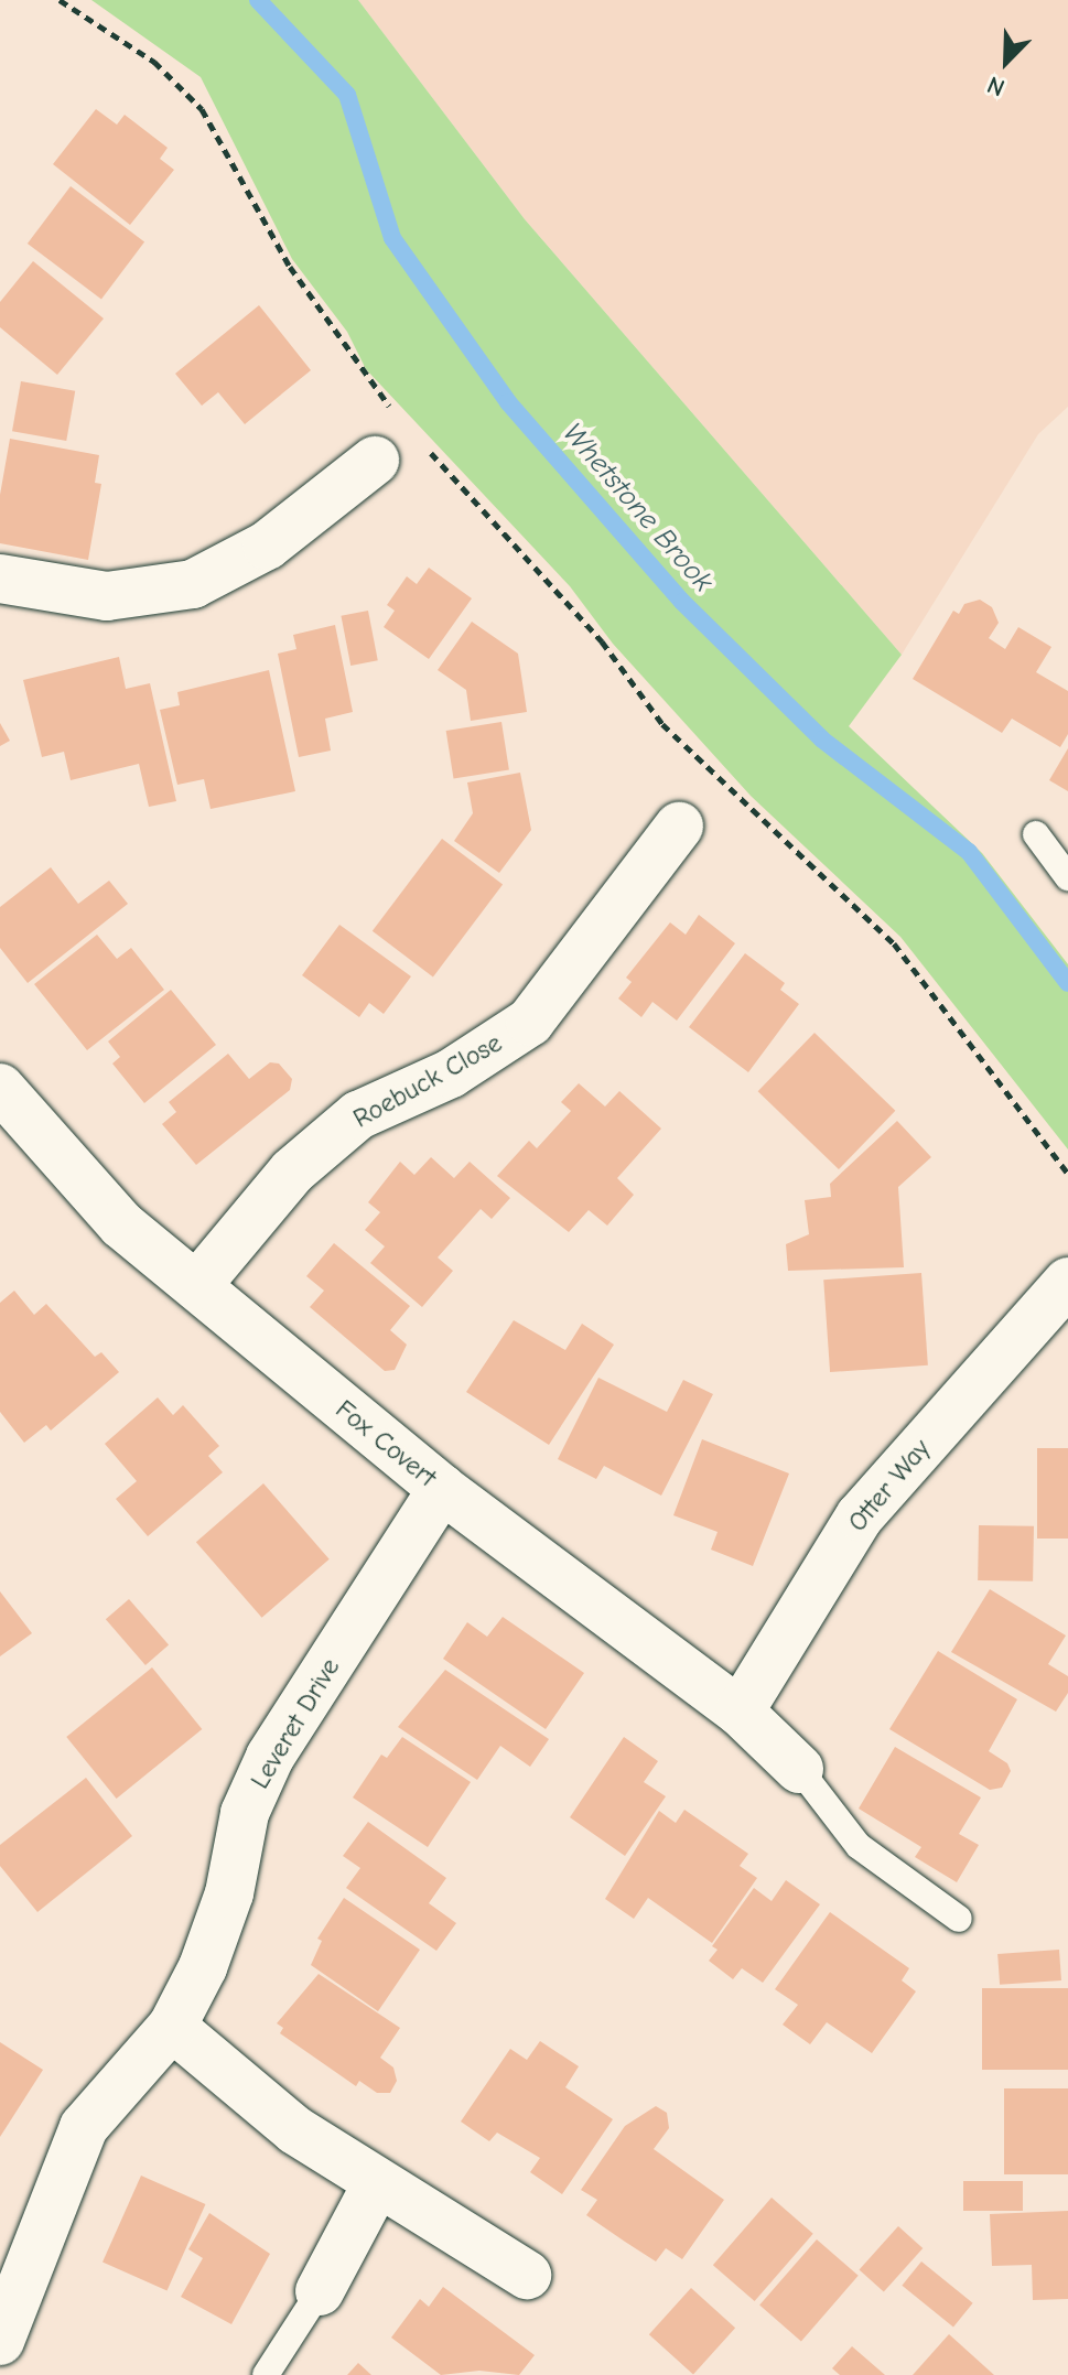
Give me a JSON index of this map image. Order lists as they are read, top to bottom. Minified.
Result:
{"streets":{"street":["Roebuck Close","Fox Covert","Otter Way","Leveret Drive"]},"crossings":[["Roebuck Close","Fox Covert"],["Fox Covert","Otter Way"],["Fox Covert","Leveret Drive"]],"water":["Whetstone Brook"],"north":"bottom left"}
